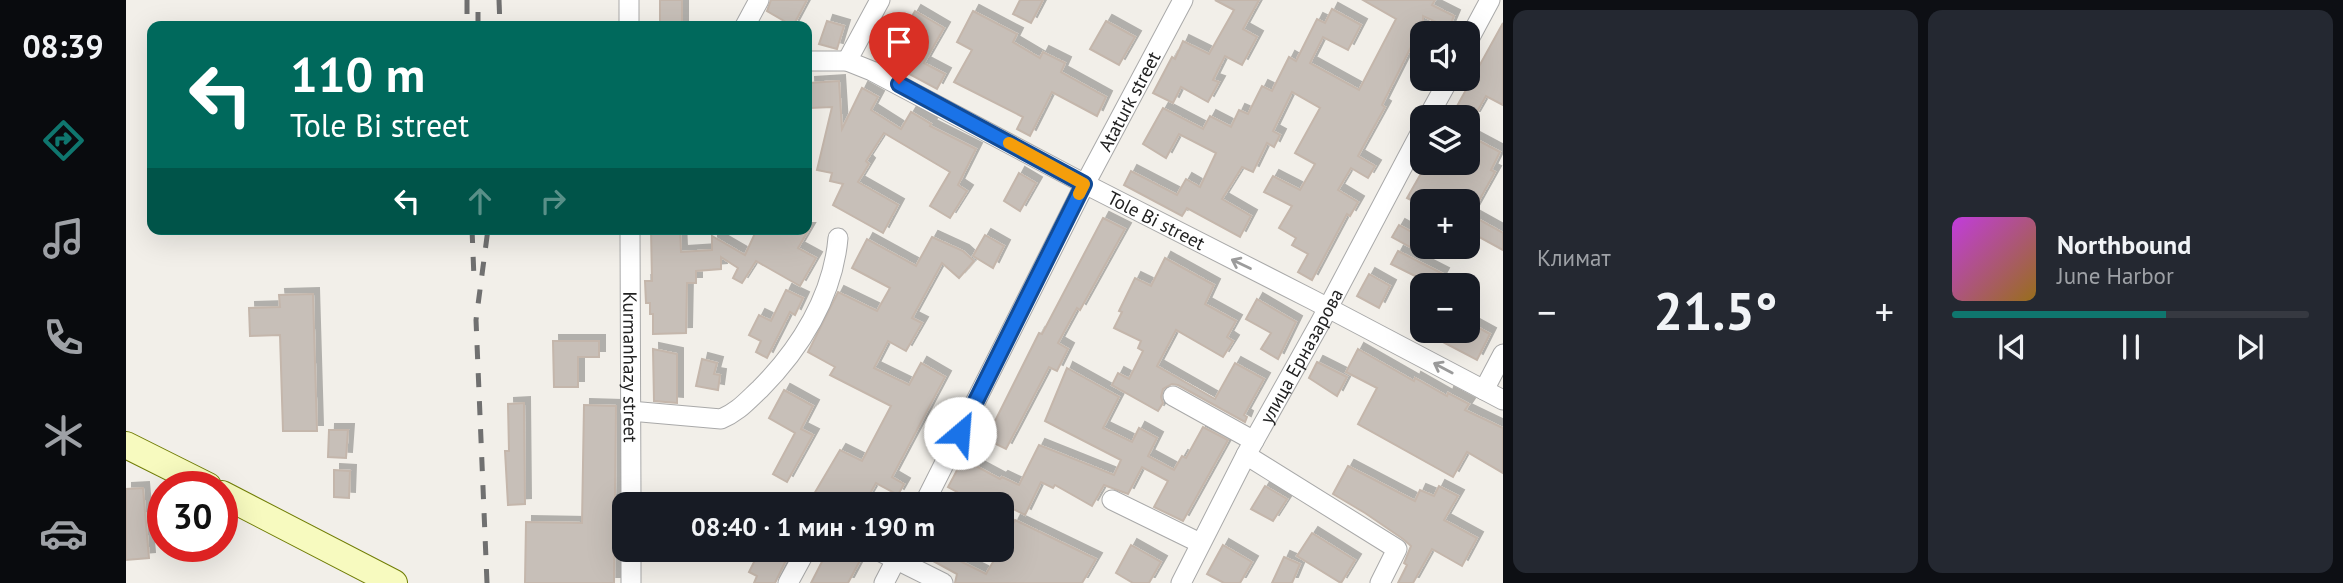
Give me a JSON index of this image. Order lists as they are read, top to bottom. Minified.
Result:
{"streets":{"street":["Ataturk street","Tole Bi street","улица Ерназарова","Kurmanhazy street"]},"crossings":[["Ataturk street","Tole Bi street"],["Tole Bi street","улица Ерназарова"]],"one_way":["Tole Bi street"],"page":{"tabs":"08:39","tile":"Климат","map_buttons":["+","−"],"turn":["110 m","Tole Bi street"],"song":["Northbound","June Harbor"],"heat":["−","21.5°","+"],"limit":"30","trip":"08:40 · 1 мин · 190 m"}}
